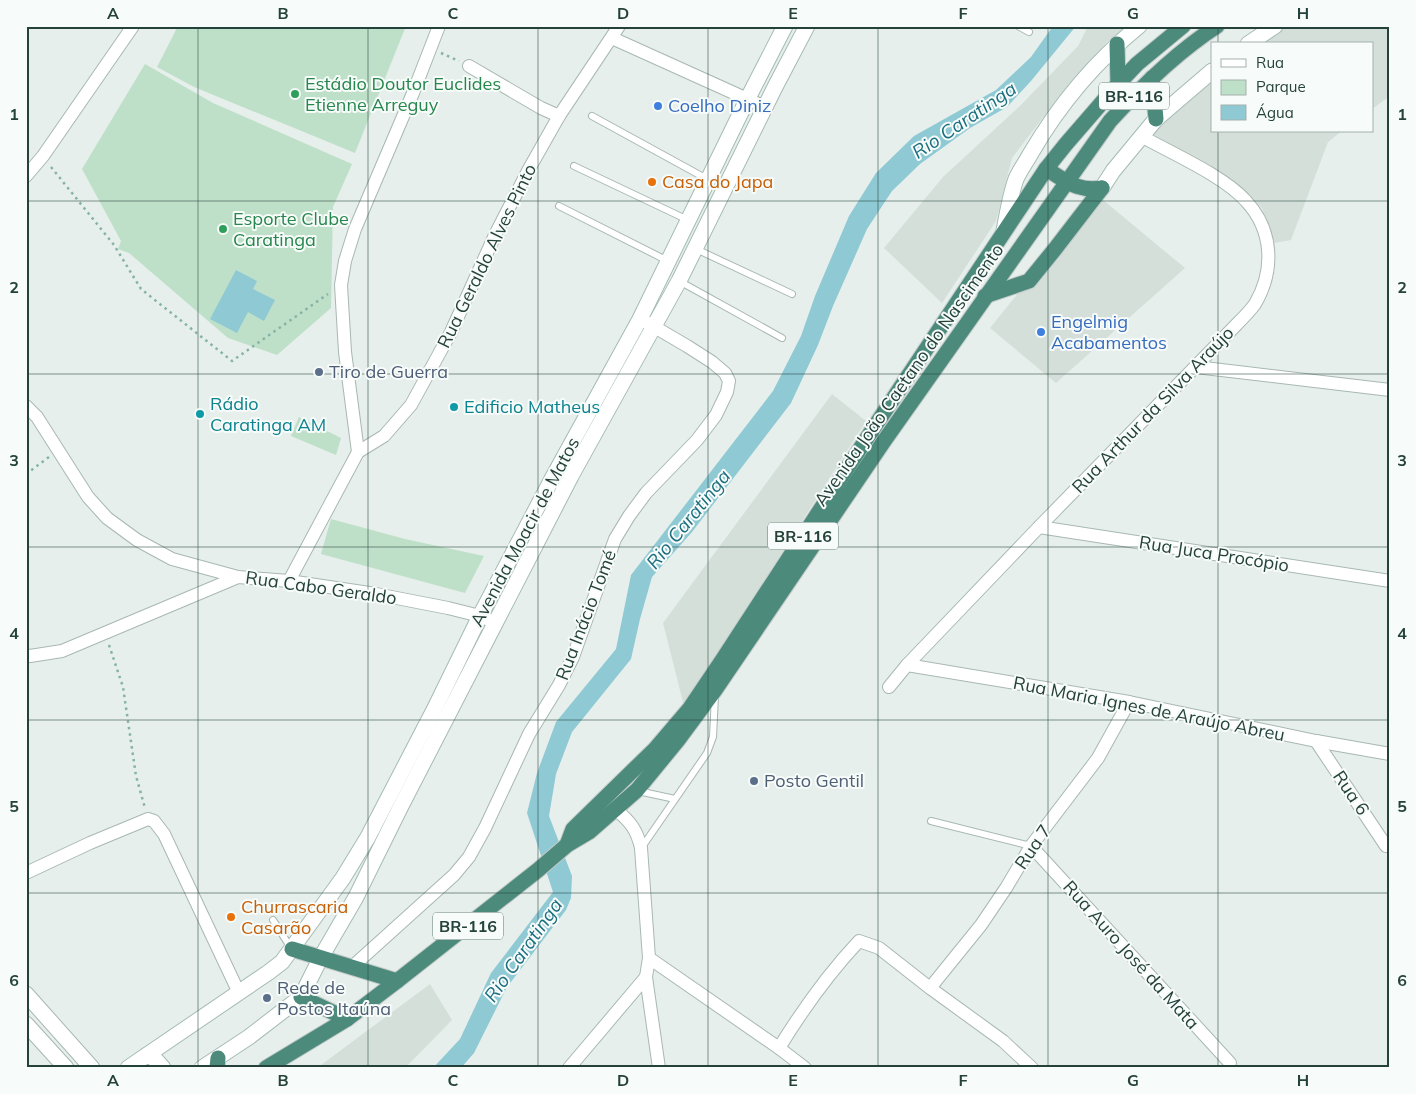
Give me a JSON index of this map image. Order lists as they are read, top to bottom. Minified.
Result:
{"streets":{"highway":["BR-116","Avenida João Caetano do Nascimento"],"main road":["Avenida Moacir de Matos"],"street":["Rua Geraldo Alves Pinto","Rua Arthur da Silva Araújo","Rua Juca Procópio","Rua Cabo Geraldo","Rua Inácio Tomé","Rua Maria Ignes de Araújo Abreu","Rua 6","Rua 7","Rua Auro José da Mata"]},"crossings":[["Rua Arthur da Silva Araújo","Rua Juca Procópio"],["Rua Arthur da Silva Araújo","Rua Maria Ignes de Araújo Abreu"],["Avenida Moacir de Matos","Rua Cabo Geraldo"],["Avenida Moacir de Matos","Rua Inácio Tomé"],["Rua Maria Ignes de Araújo Abreu","Rua 6"],["Rua Maria Ignes de Araújo Abreu","Rua 7"],["Rua 7","Rua Auro José da Mata"]],"water":["Rio Caratinga"],"places":["Estádio Doutor Euclides Etienne Arreguy","Coelho Diniz","Casa do Japa","Esporte Clube Caratinga","Engelmig Acabamentos","Tiro de Guerra","Edificio Matheus","Rádio Caratinga AM","Posto Gentil","Churrascaria Casarão","Rede de Postos Itaúna"],"legend":["Rua","Parque","Água"],"grid":{"columns":["A","B","C","D","E","F","G","H"],"rows":["1","2","3","4","5","6"]}}
